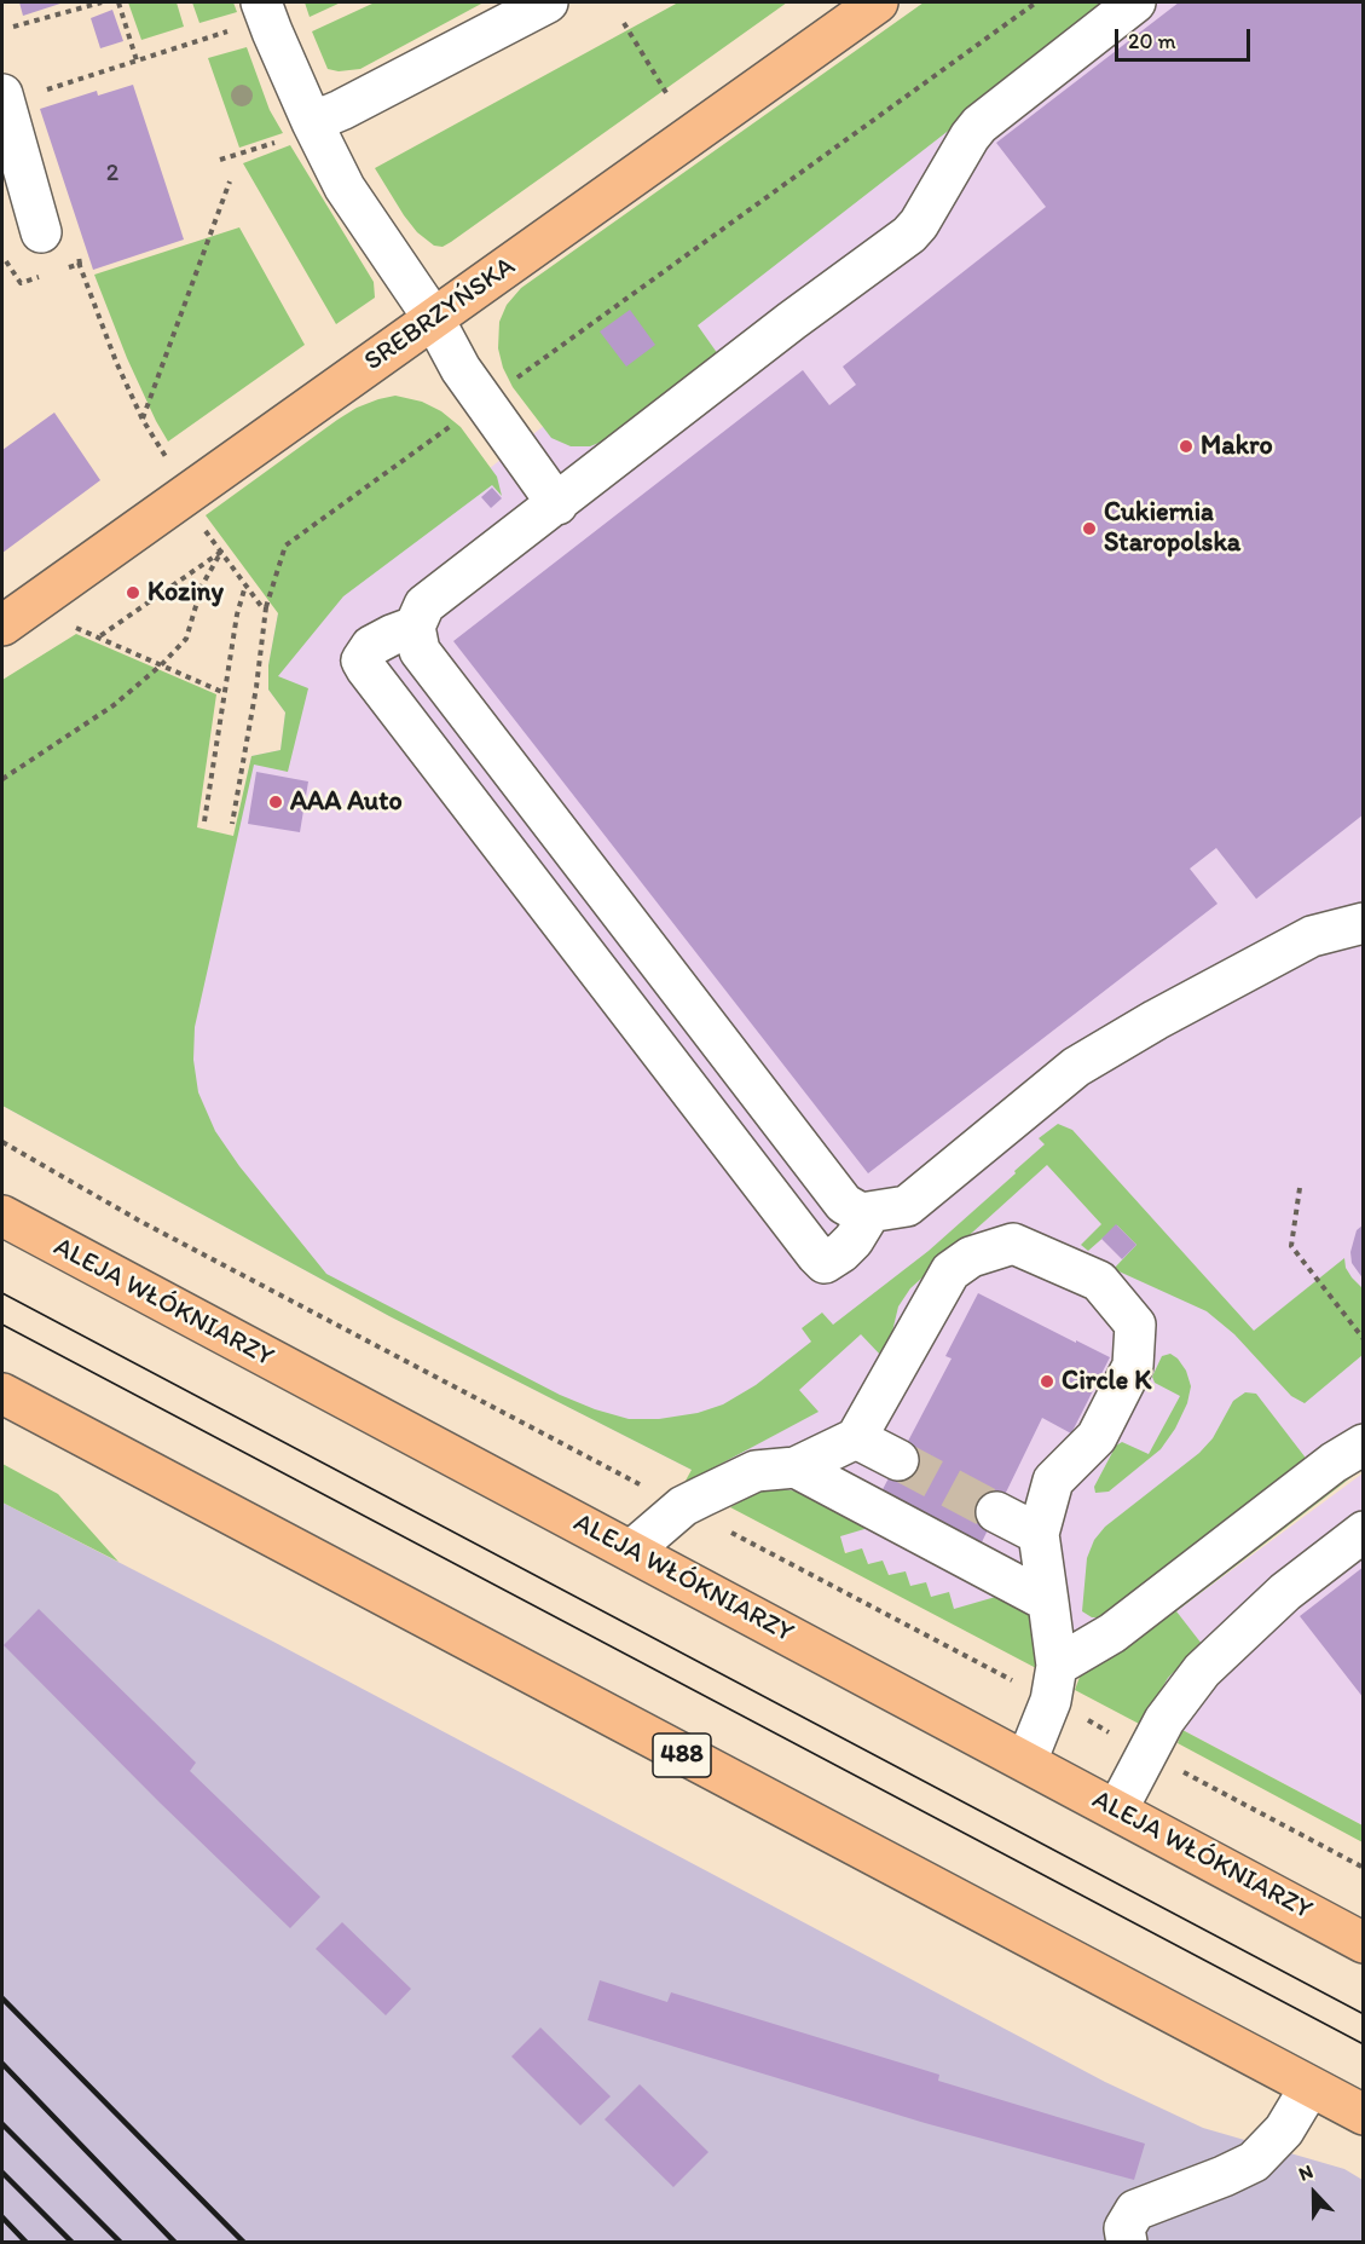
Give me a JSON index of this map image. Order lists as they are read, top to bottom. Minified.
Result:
{"streets":{"main road":["SREBRZYŃSKA","ALEJA WŁÓKNIARZY","488"]},"places":["Makro","Cukiernia Staropolska","Koziny","AAA Auto","Circle K"],"house_numbers":["2"],"scale_bar":"20 m","north":"top"}
